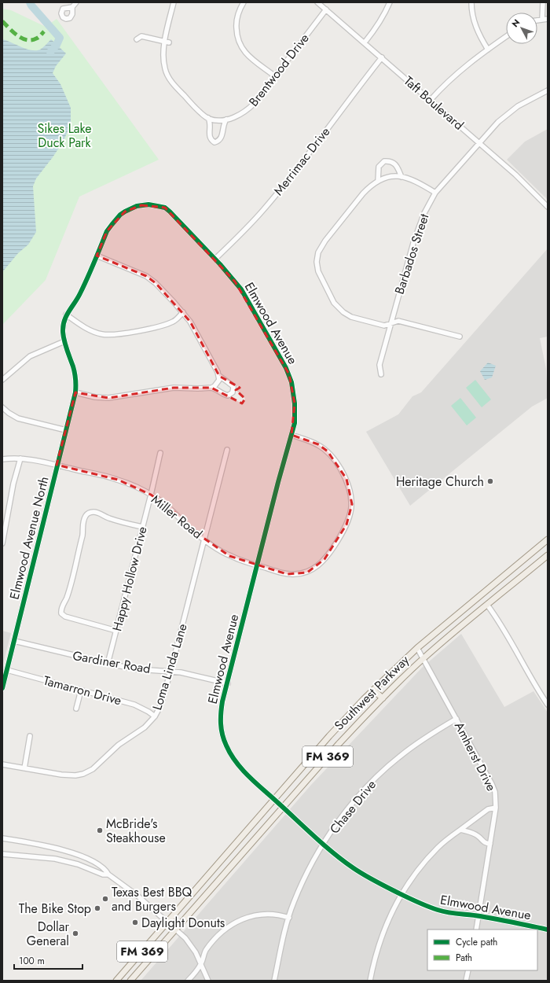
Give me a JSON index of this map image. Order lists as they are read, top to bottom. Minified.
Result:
{"streets":{"main road":["Southwest Parkway","FM 369"],"street":["Brentwood Drive","Taft Boulevard","Merrimac Drive","Barbados Street","Elmwood Avenue","Miller Road","Elmwood Avenue North","Happy Hollow Drive","Gardiner Road","Loma Linda Lane","Tamarron Drive","Amherst Drive","Chase Drive"]},"crossings":[["Brentwood Drive","Taft Boulevard"],["Taft Boulevard","Merrimac Drive"],["Taft Boulevard","Barbados Street"],["Merrimac Drive","Elmwood Avenue"],["Elmwood Avenue","Miller Road"],["Elmwood Avenue","Elmwood Avenue North"],["Elmwood Avenue","Gardiner Road"],["Elmwood Avenue","Southwest Parkway"],["Elmwood Avenue","Amherst Drive"],["Elmwood Avenue","Chase Drive"],["Miller Road","Elmwood Avenue North"],["Miller Road","Happy Hollow Drive"],["Miller Road","Loma Linda Lane"],["Elmwood Avenue North","Gardiner Road"],["Elmwood Avenue North","Tamarron Drive"],["Happy Hollow Drive","Gardiner Road"],["Gardiner Road","Loma Linda Lane"],["Loma Linda Lane","Tamarron Drive"],["Southwest Parkway","Amherst Drive"],["Amherst Drive","Chase Drive"]],"parks":["Sikes Lake Duck Park"],"places":["Heritage Church","McBride's Steakhouse","Texas Best BBQ and Burgers","The Bike Stop","Daylight Donuts","Dollar General"],"legend":["Cycle path","Path"],"scale_bar":"100 m","north":"top left"}
